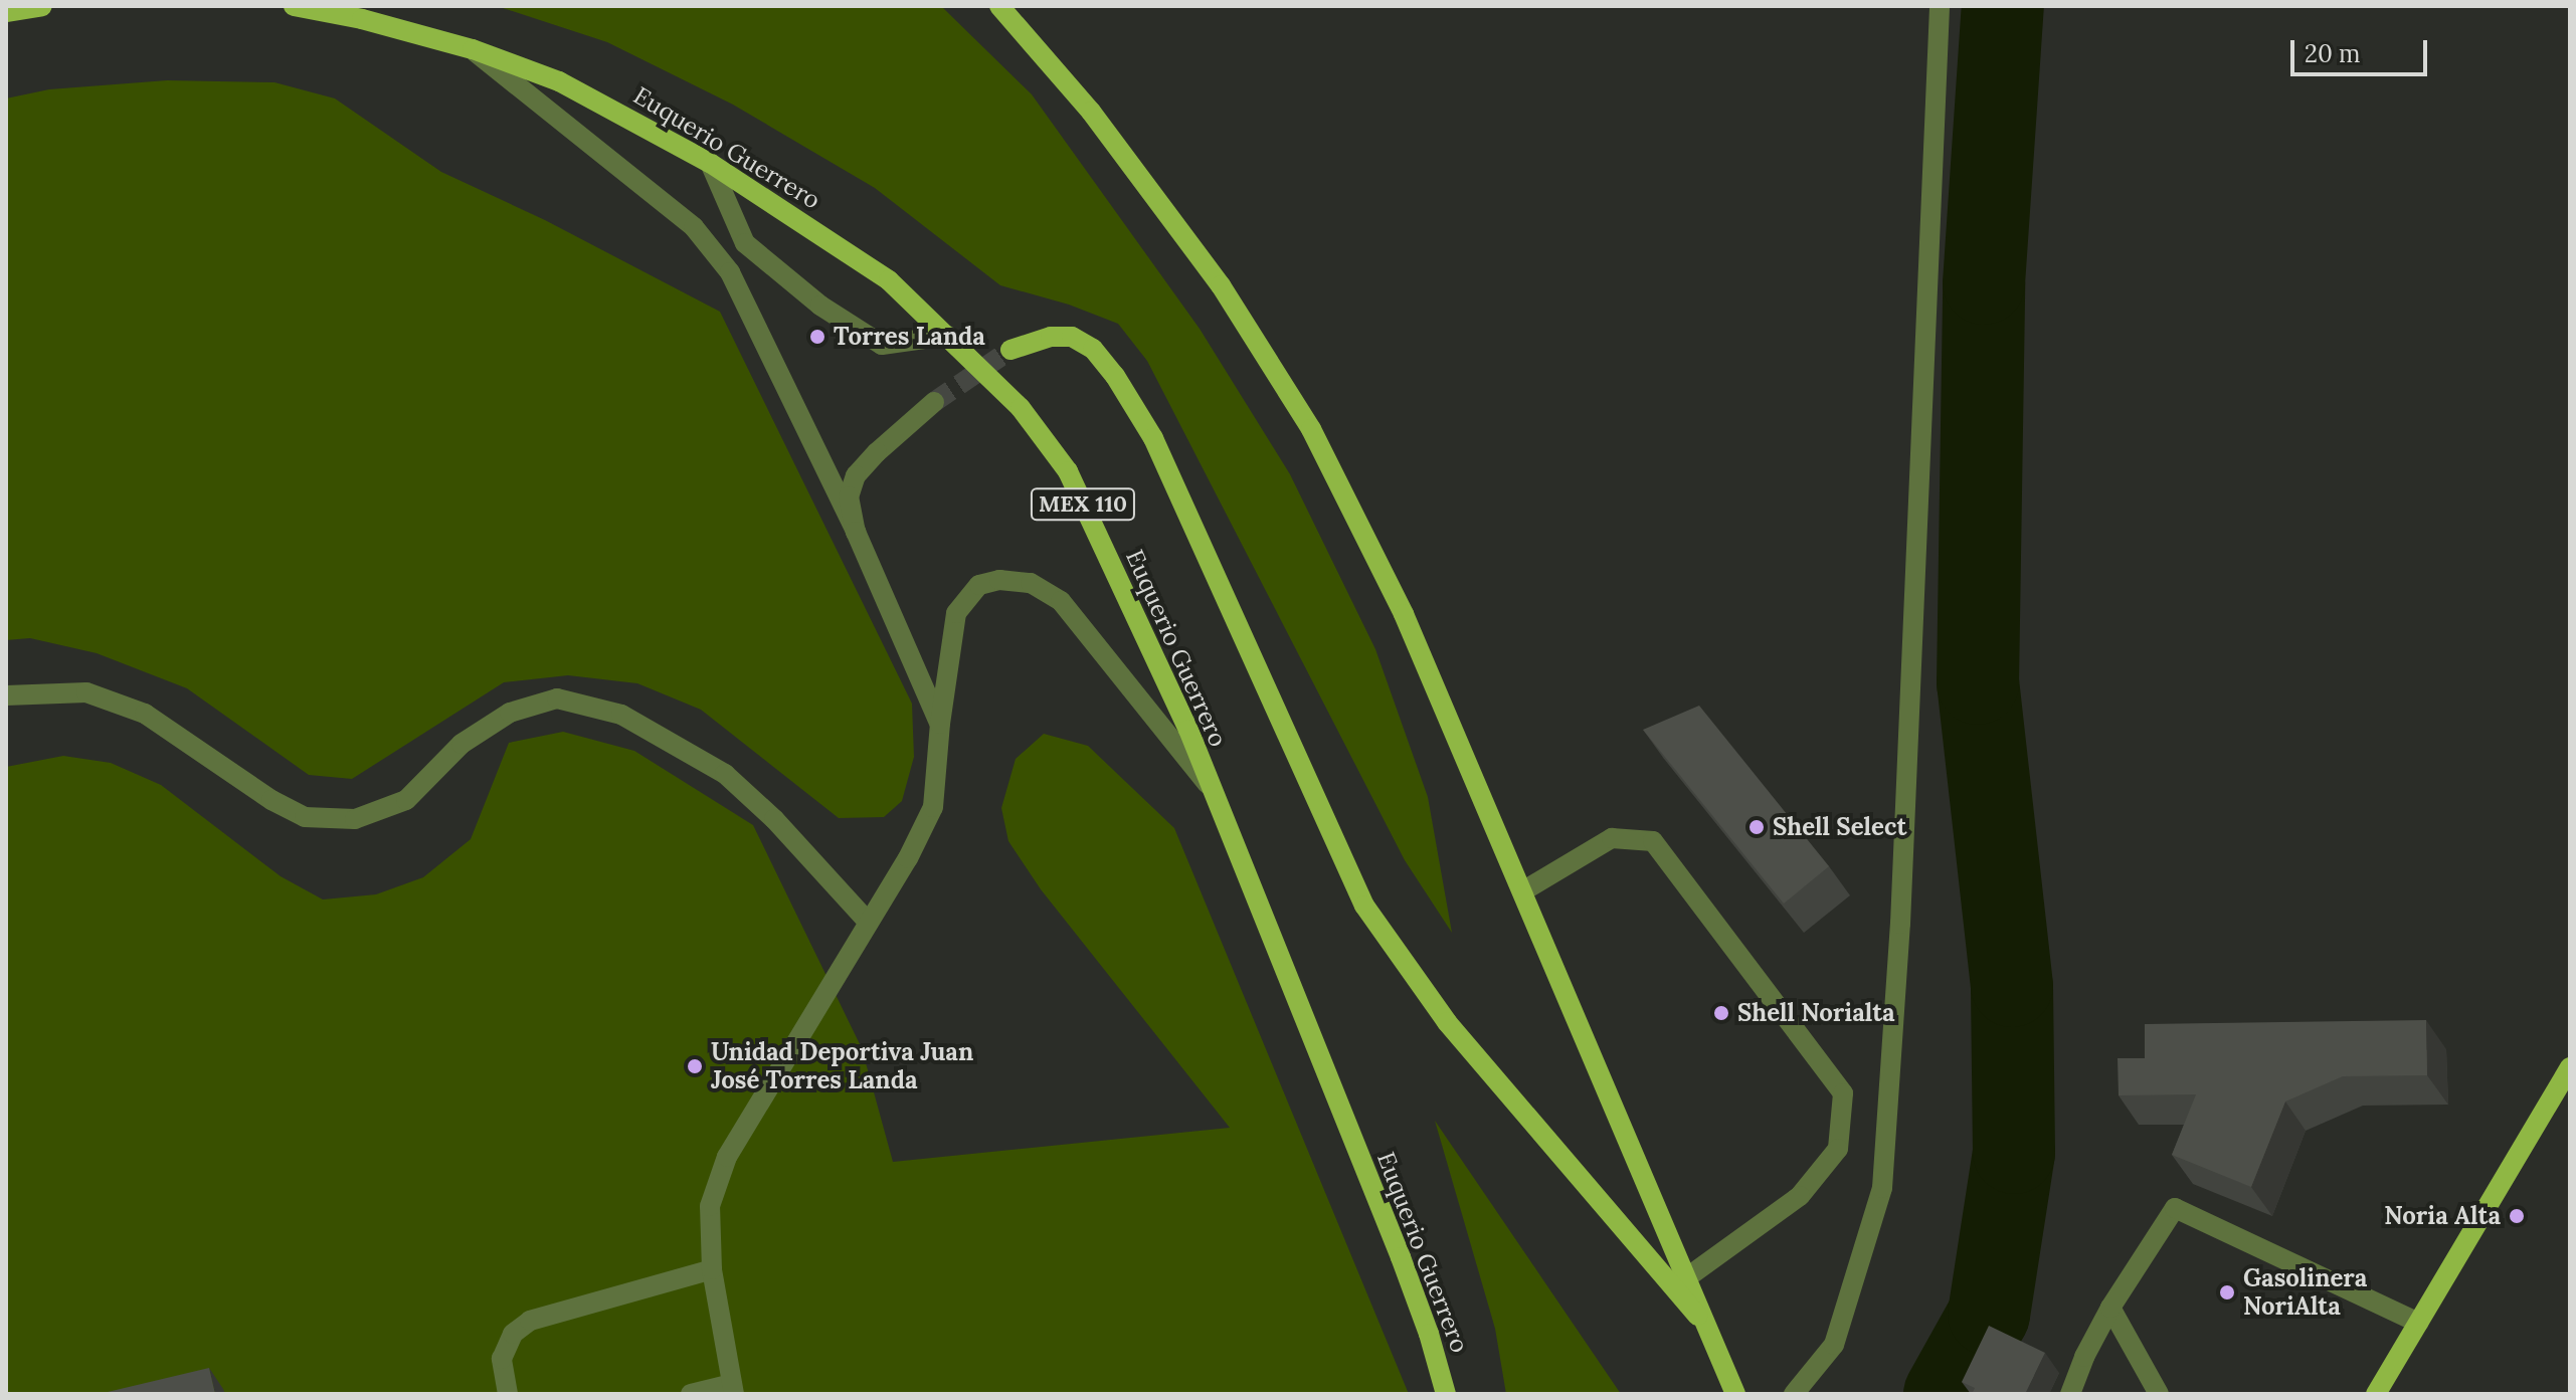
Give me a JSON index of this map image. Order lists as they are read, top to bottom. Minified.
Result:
{"streets":{"main road":["Euquerio Guerrero","MEX 110"]},"places":["Torres Landa","Shell Select","Shell Norialta","Unidad Deportiva Juan José Torres Landa","Noria Alta","Gasolinera NoriAlta"],"scale_bar":"20 m"}
